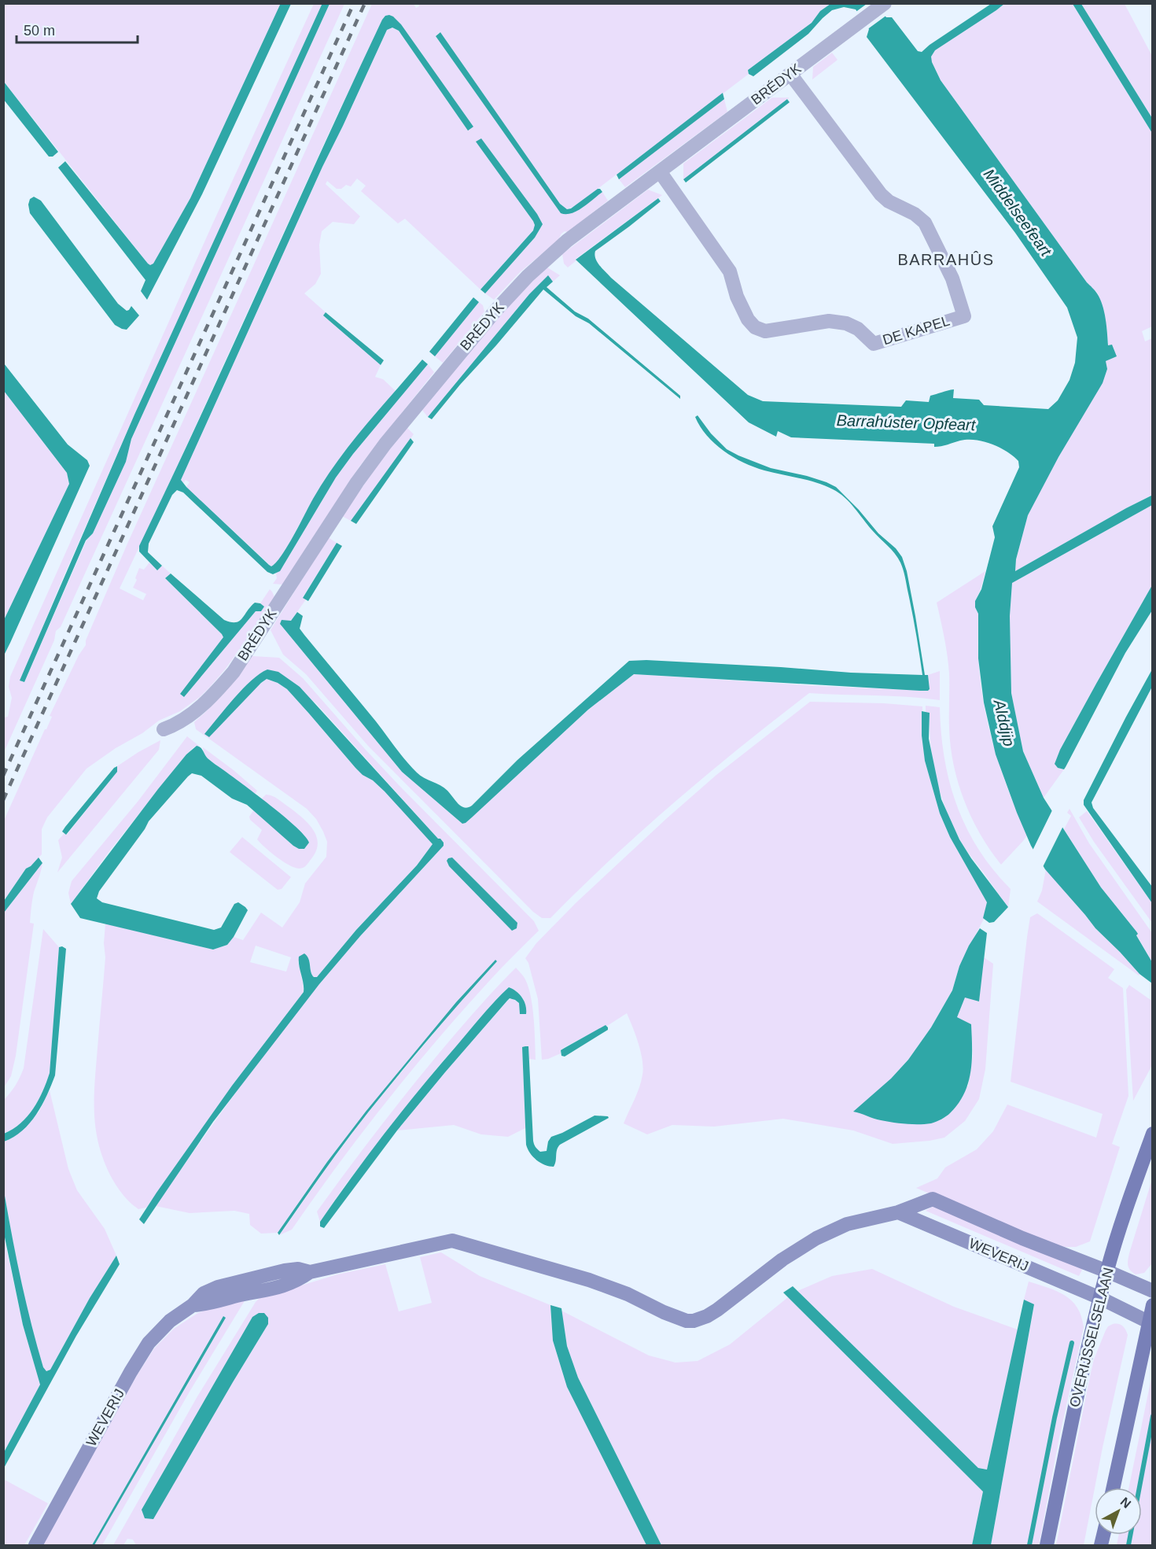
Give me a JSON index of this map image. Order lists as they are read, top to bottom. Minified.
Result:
{"streets":{"main road":["OVERIJSSELSELAAN"],"street":["BRÉDYK","DE KAPEL","WEVERIJ"]},"crossings":[["BRÉDYK","DE KAPEL"],["WEVERIJ","OVERIJSSELSELAAN"]],"districts":["BARRAHÛS"],"water":["Middelseefeart","Barrahúster Opfeart","Alddjip"],"scale_bar":"50 m","north":"top right"}
